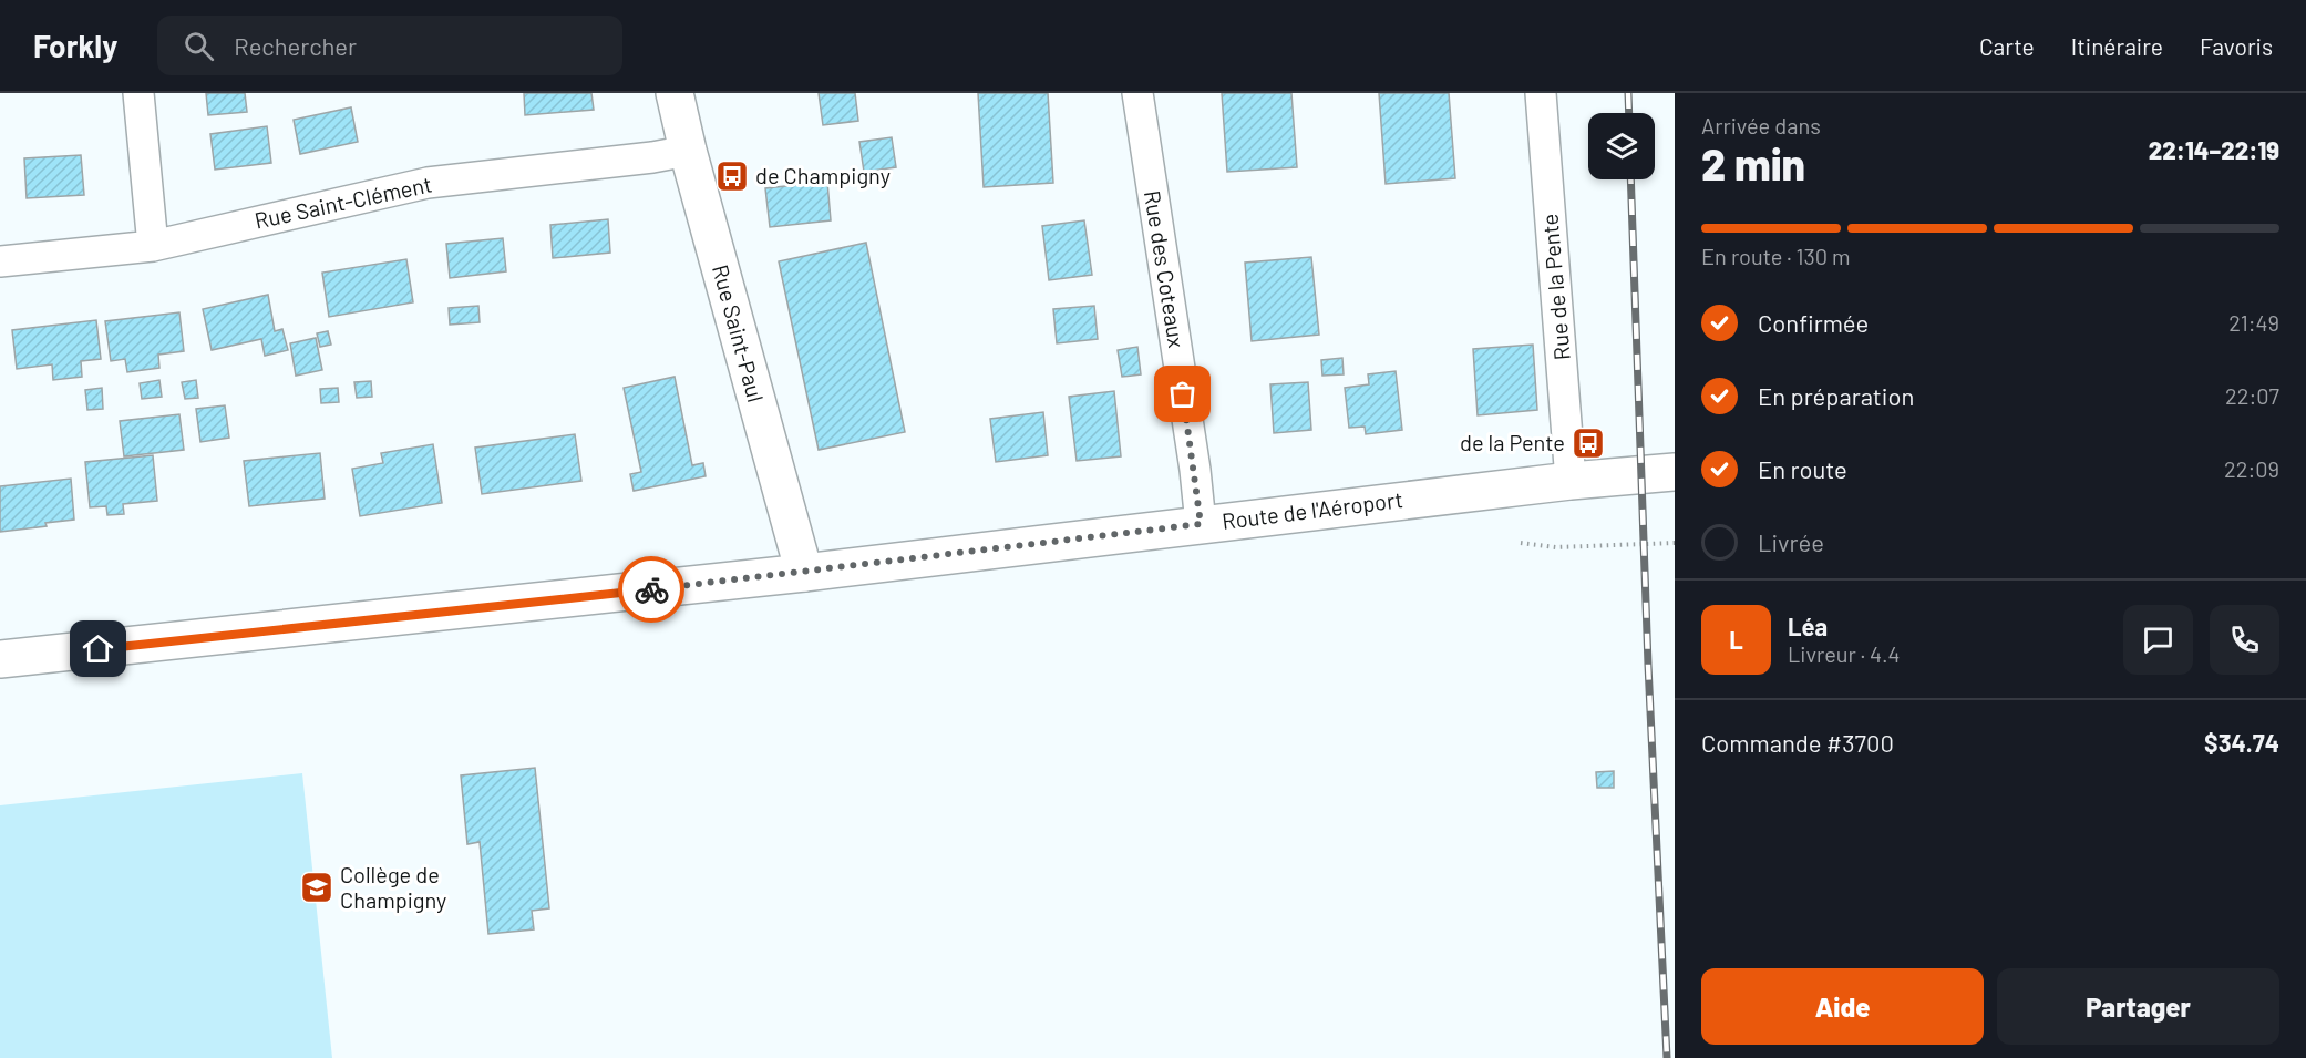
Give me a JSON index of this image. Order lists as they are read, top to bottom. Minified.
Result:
{"streets":{"main road":["Rue Saint-Paul","Route de l'Aéroport"],"street":["Rue Saint-Clément","Rue des Coteaux","Rue de la Pente"]},"crossings":[["Rue Saint-Clément","Rue Saint-Paul"],["Rue des Coteaux","Route de l'Aéroport"],["Rue de la Pente","Route de l'Aéroport"],["Rue Saint-Paul","Route de l'Aéroport"]],"places":{"bus stop":["de Champigny","de la Pente"],"school or university":["Collège de Champigny"]},"page":{"header":"Forkly","search":"Rechercher","nav":["Carte","Itinéraire","Favoris"],"heading":["2 min","Arrivée dans","22:14–22:19"],"panel":["Léa","Livreur · 4.4","Commande #3700","$34.74"],"bar":"En route · 130 m","list":[["Confirmée","21:49"],["En préparation","22:07"],["En route","22:09"],"Livrée"],"round":"L","buttons":["Aide","Partager"]}}
